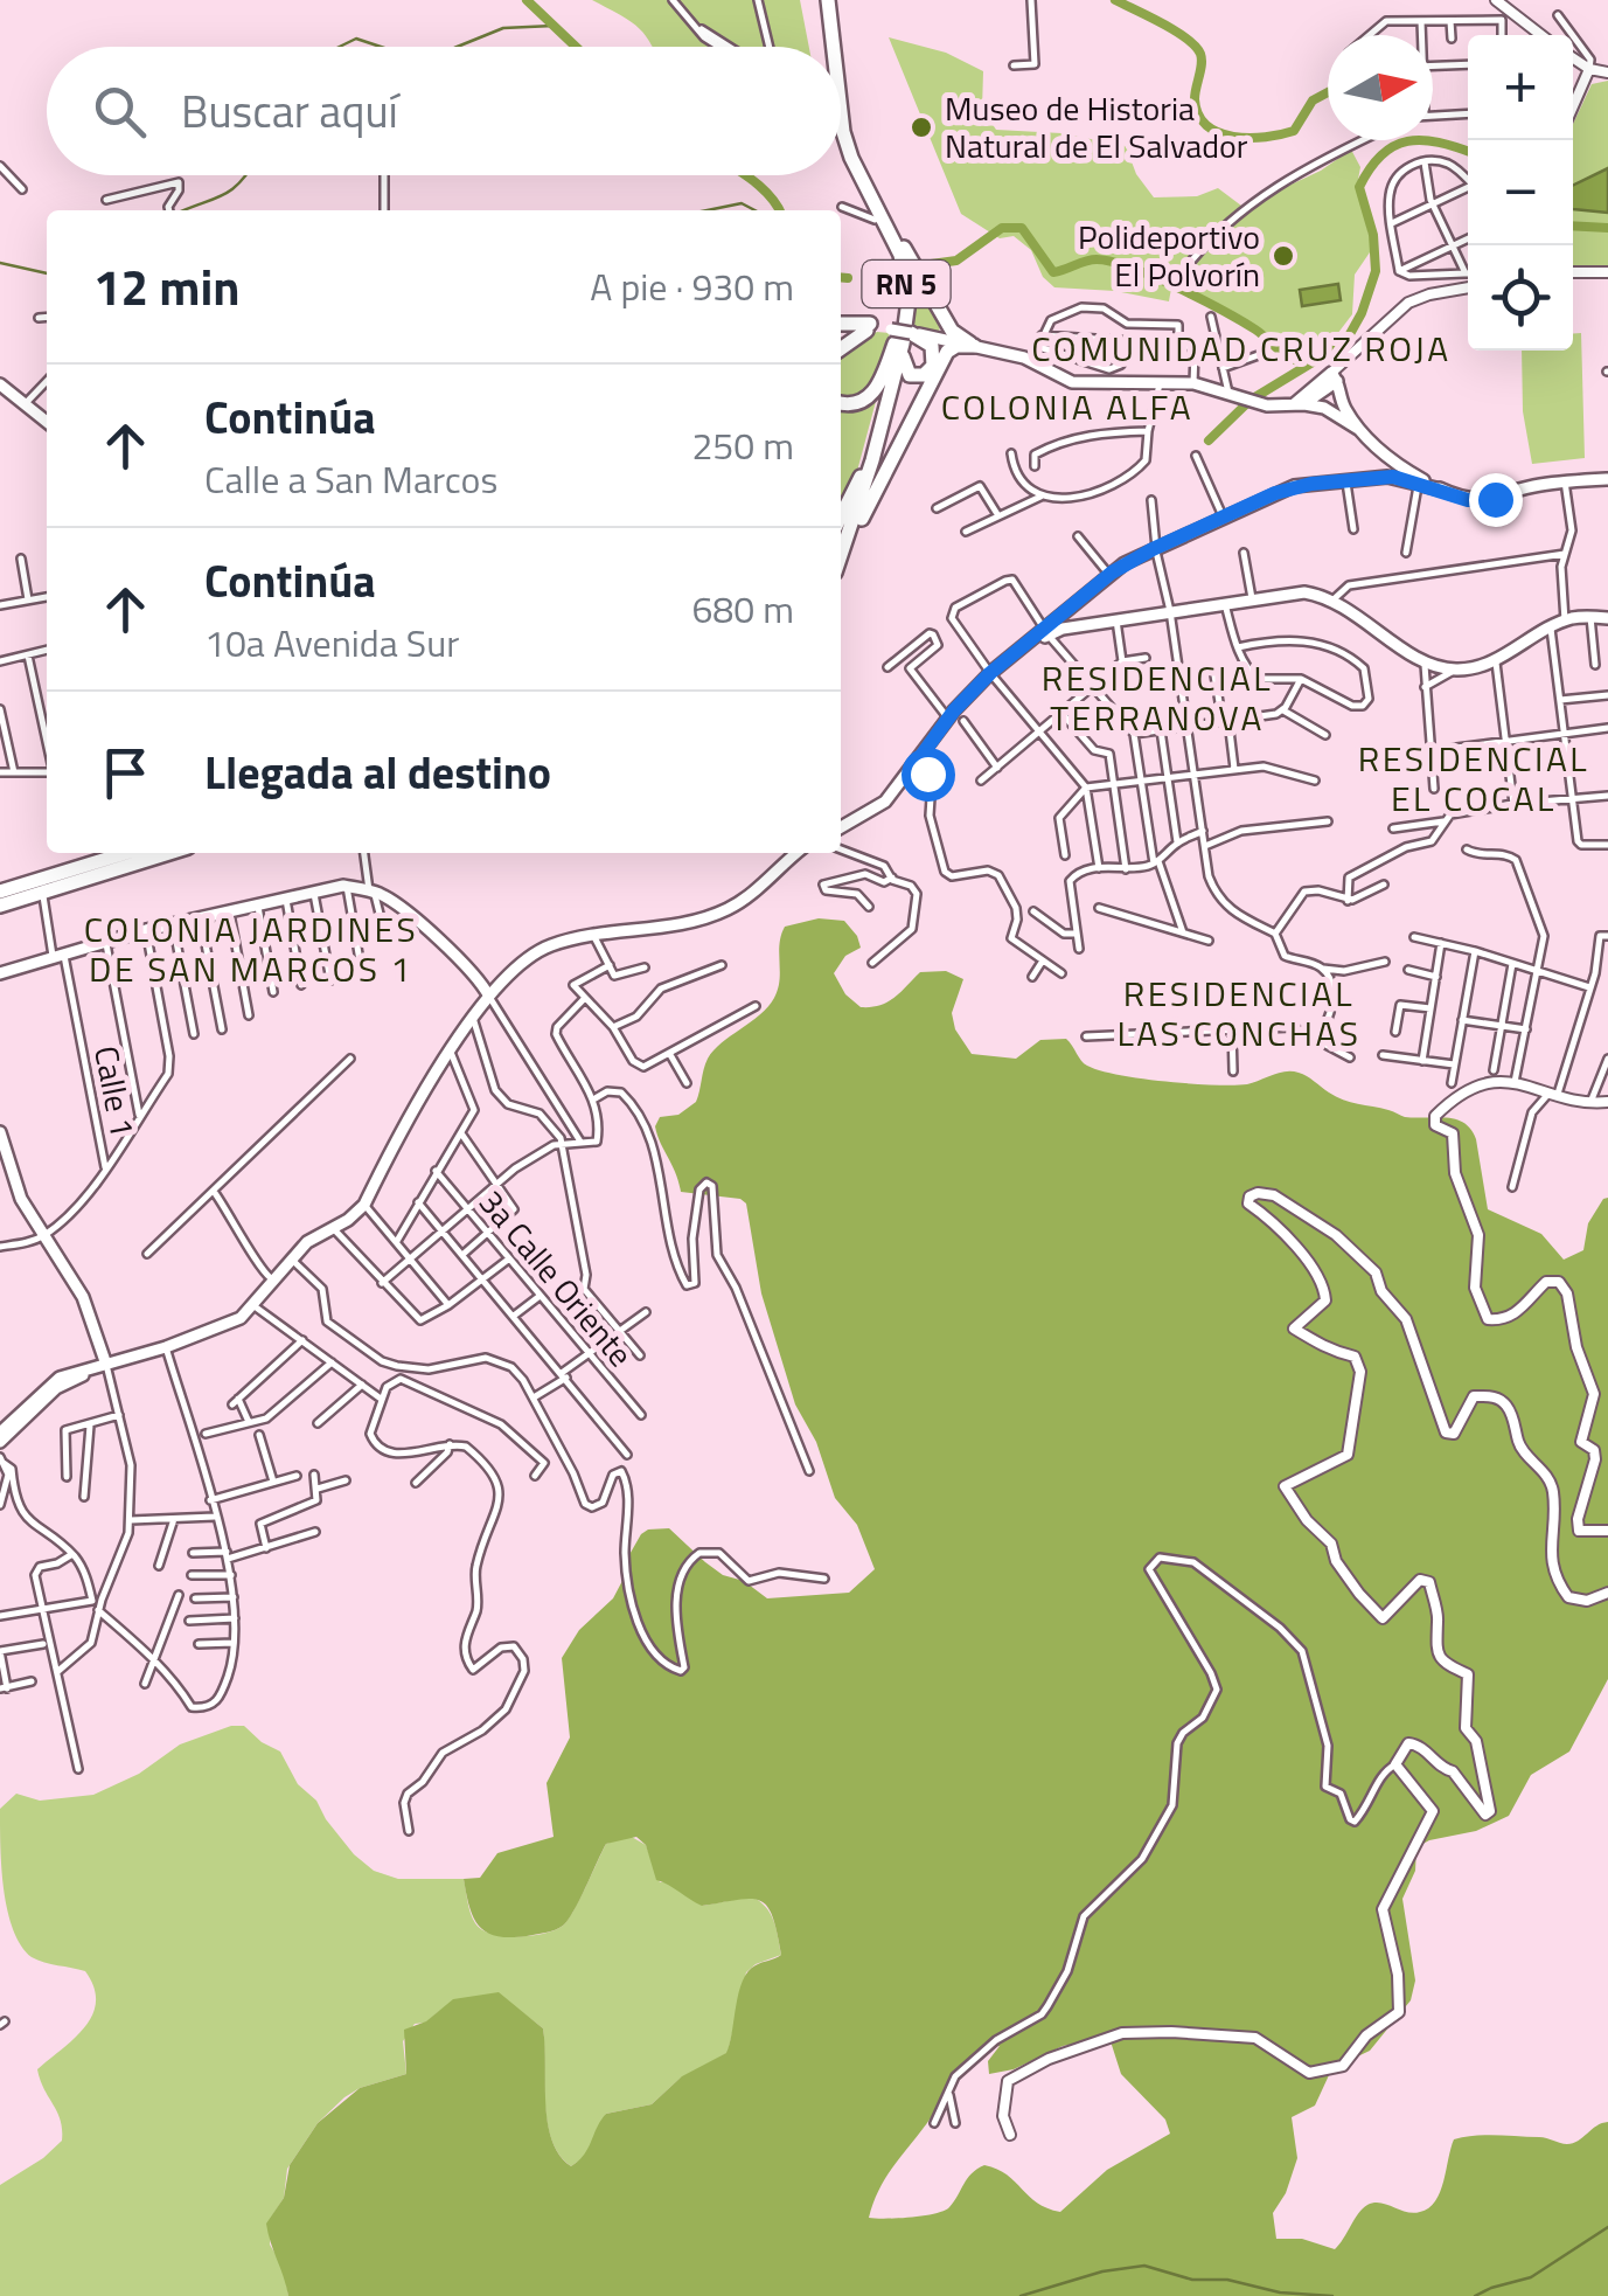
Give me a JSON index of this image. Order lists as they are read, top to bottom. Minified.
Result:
{"streets":{"highway":["RN 5"],"street":["Calle 1","3a Calle Oriente"]},"districts":["COMUNIDAD CRUZ ROJA","COLONIA ALFA","RESIDENCIAL TERRANOVA","RESIDENCIAL EL COCAL","COLONIA JARDINES DE SAN MARCOS 1","RESIDENCIAL LAS CONCHAS"],"places":["Museo de Historia Natural de El Salvador","Polideportivo El Polvorín"],"north":"right","page":{"map_buttons":["+","−"],"search":"Buscar aquí","heading":["12 min","A pie · 930 m"],"list":[["Continúa","Calle a San Marcos","250 m"],["Continúa","10a Avenida Sur","680 m"],"Llegada al destino"]}}
